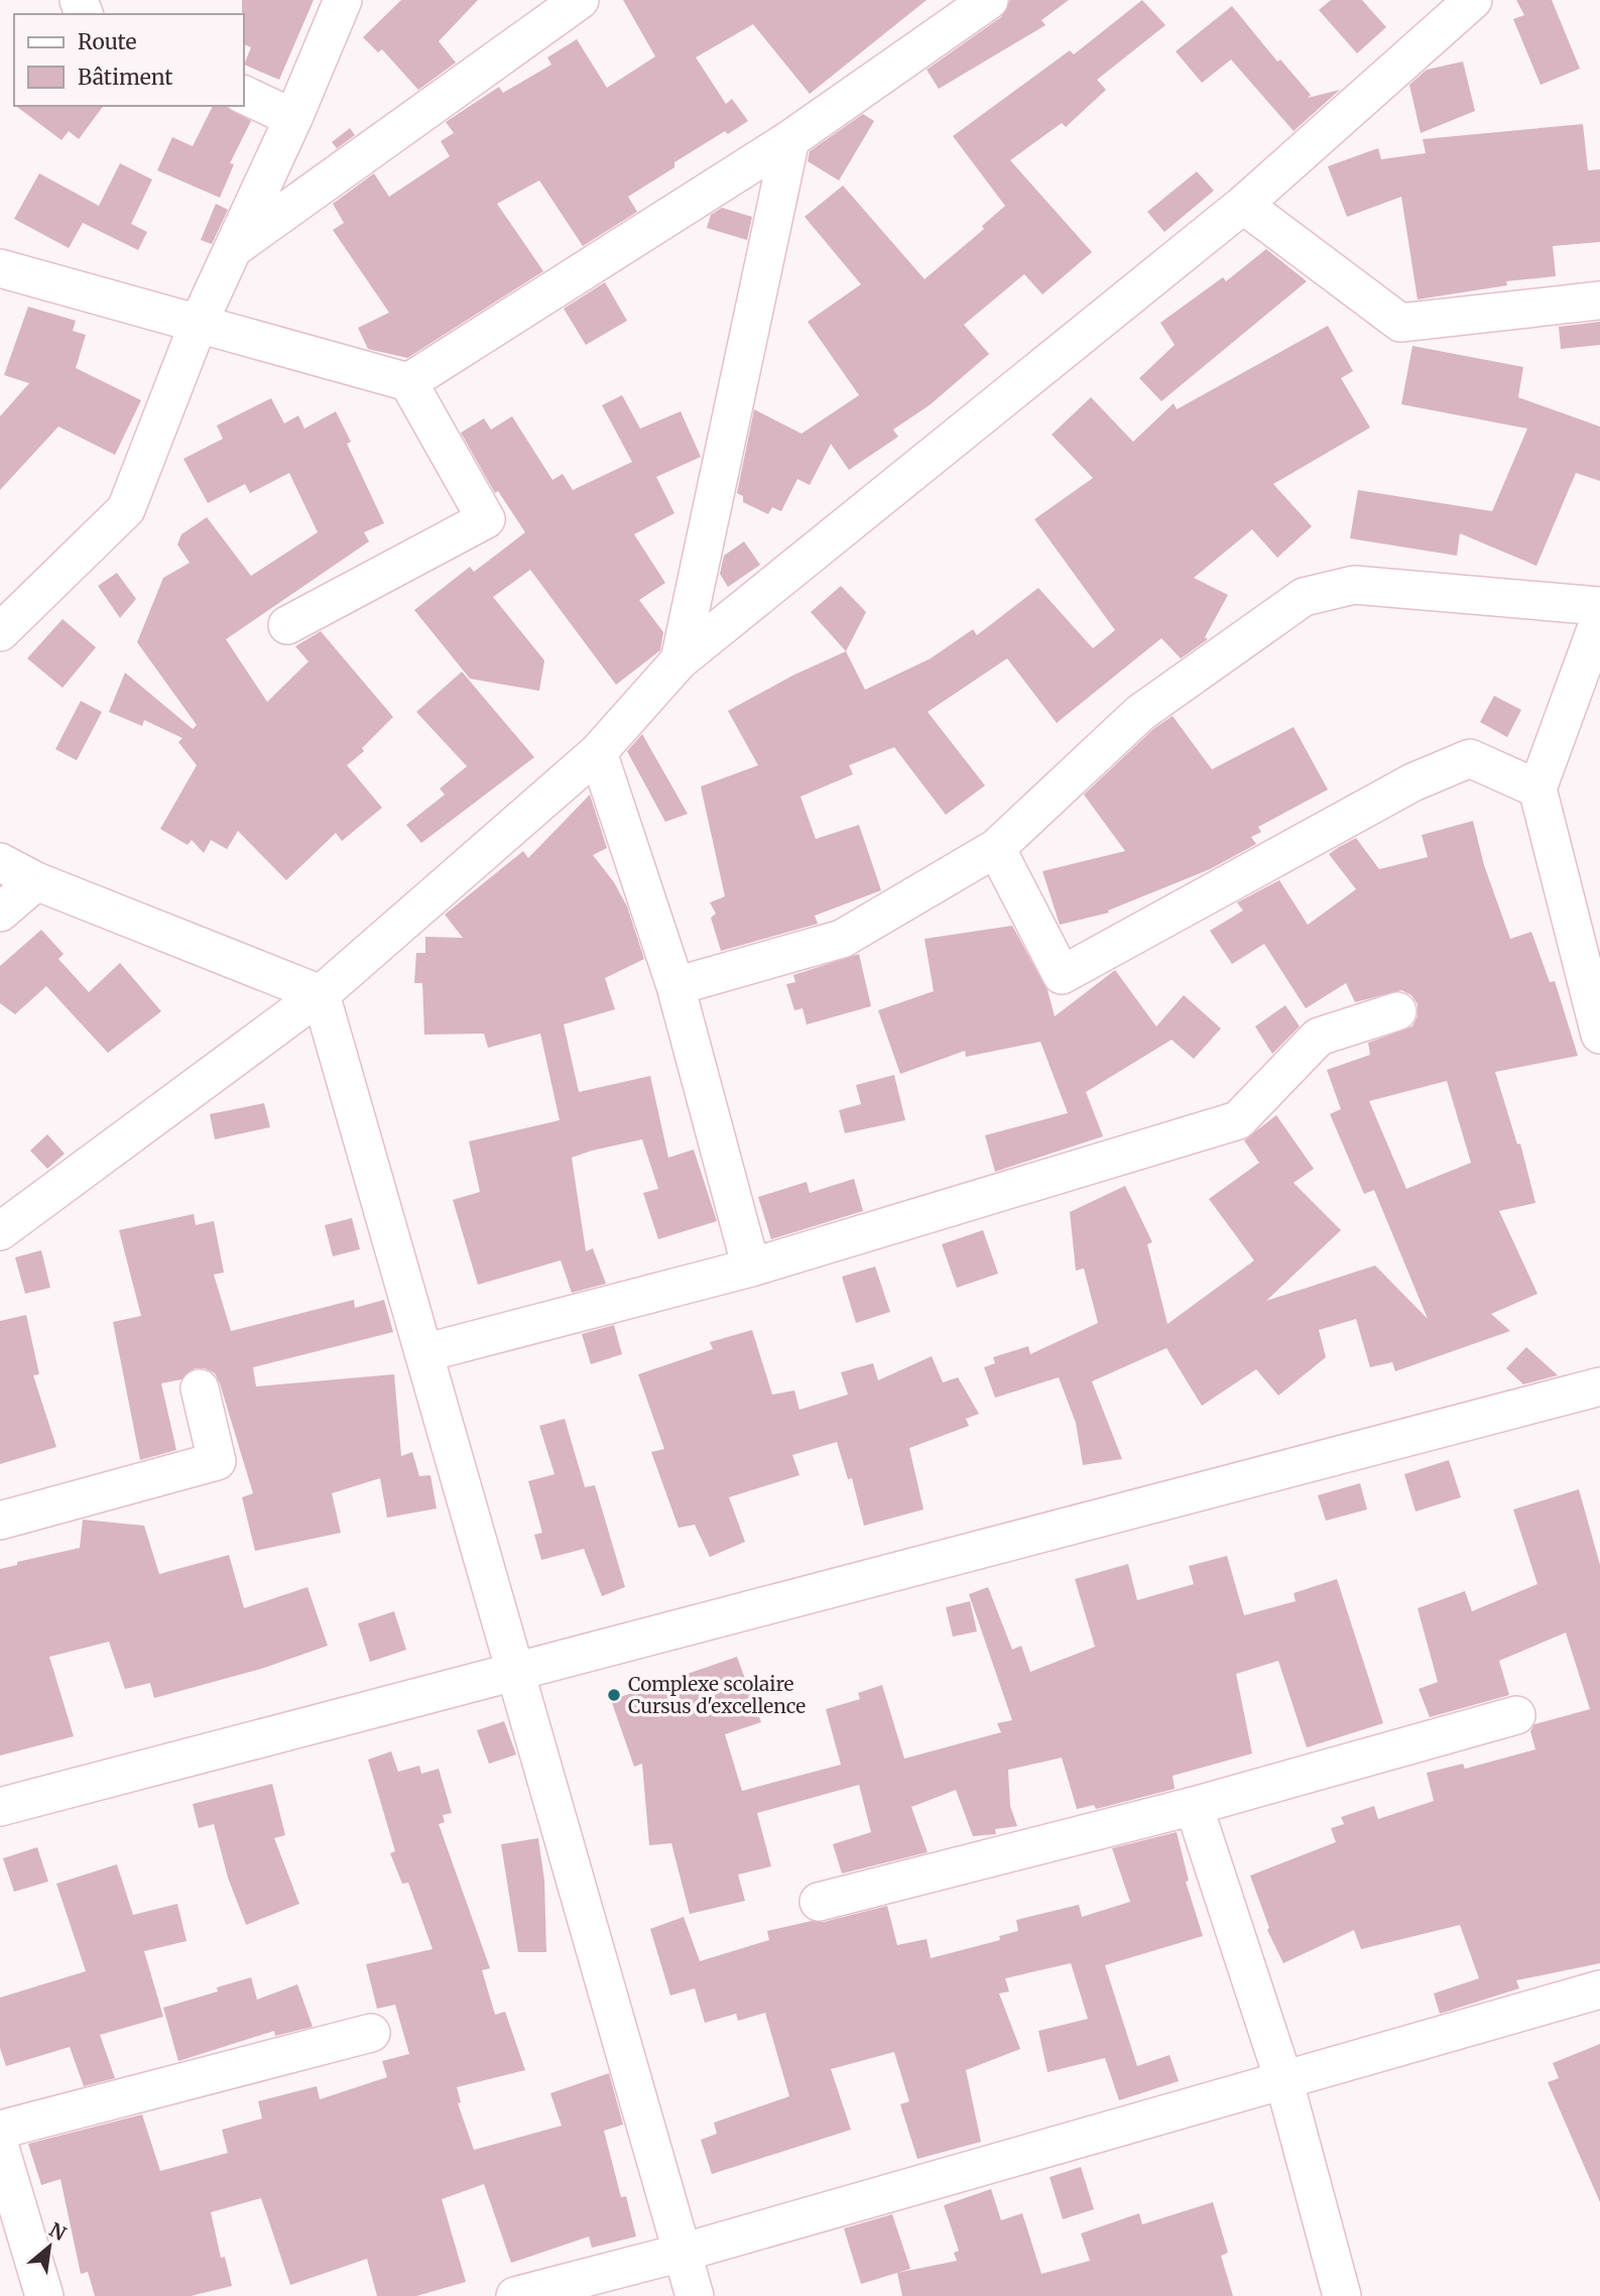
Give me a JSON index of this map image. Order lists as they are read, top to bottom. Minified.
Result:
{"places":["Complexe scolaire Cursus d'excellence"],"legend":["Route","Bâtiment"],"north":"top right"}
